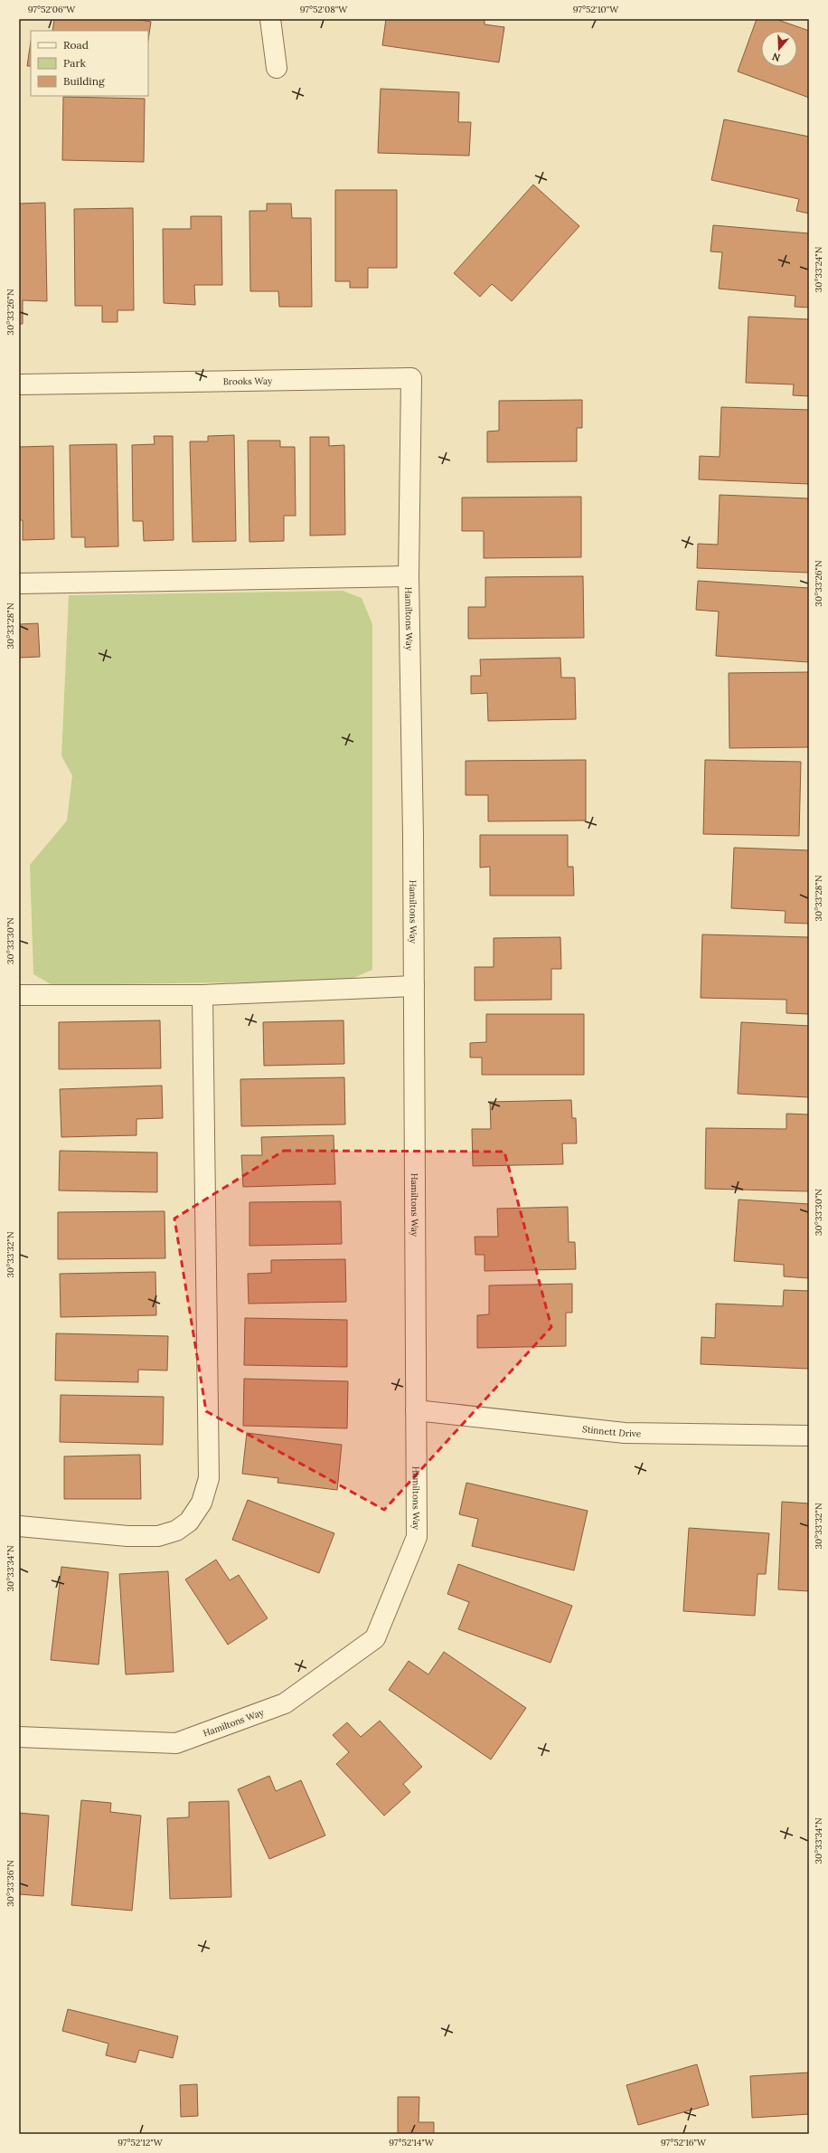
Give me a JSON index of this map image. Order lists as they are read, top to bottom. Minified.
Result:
{"streets":{"street":["Brooks Way","Hamiltons Way","Stinnett Drive"]},"crossings":[["Brooks Way","Hamiltons Way"],["Hamiltons Way","Stinnett Drive"]],"legend":["Road","Park","Building"],"north":"bottom","coordinates":["97°52'06\"W","97°52'08\"W","97°52'10\"W","30°33'24\"N","30°33'26\"N","30°33'28\"N","30°33'30\"N","30°33'32\"N","30°33'34\"N","30°33'36\"N","97°52'12\"W","97°52'14\"W","97°52'16\"W"]}
